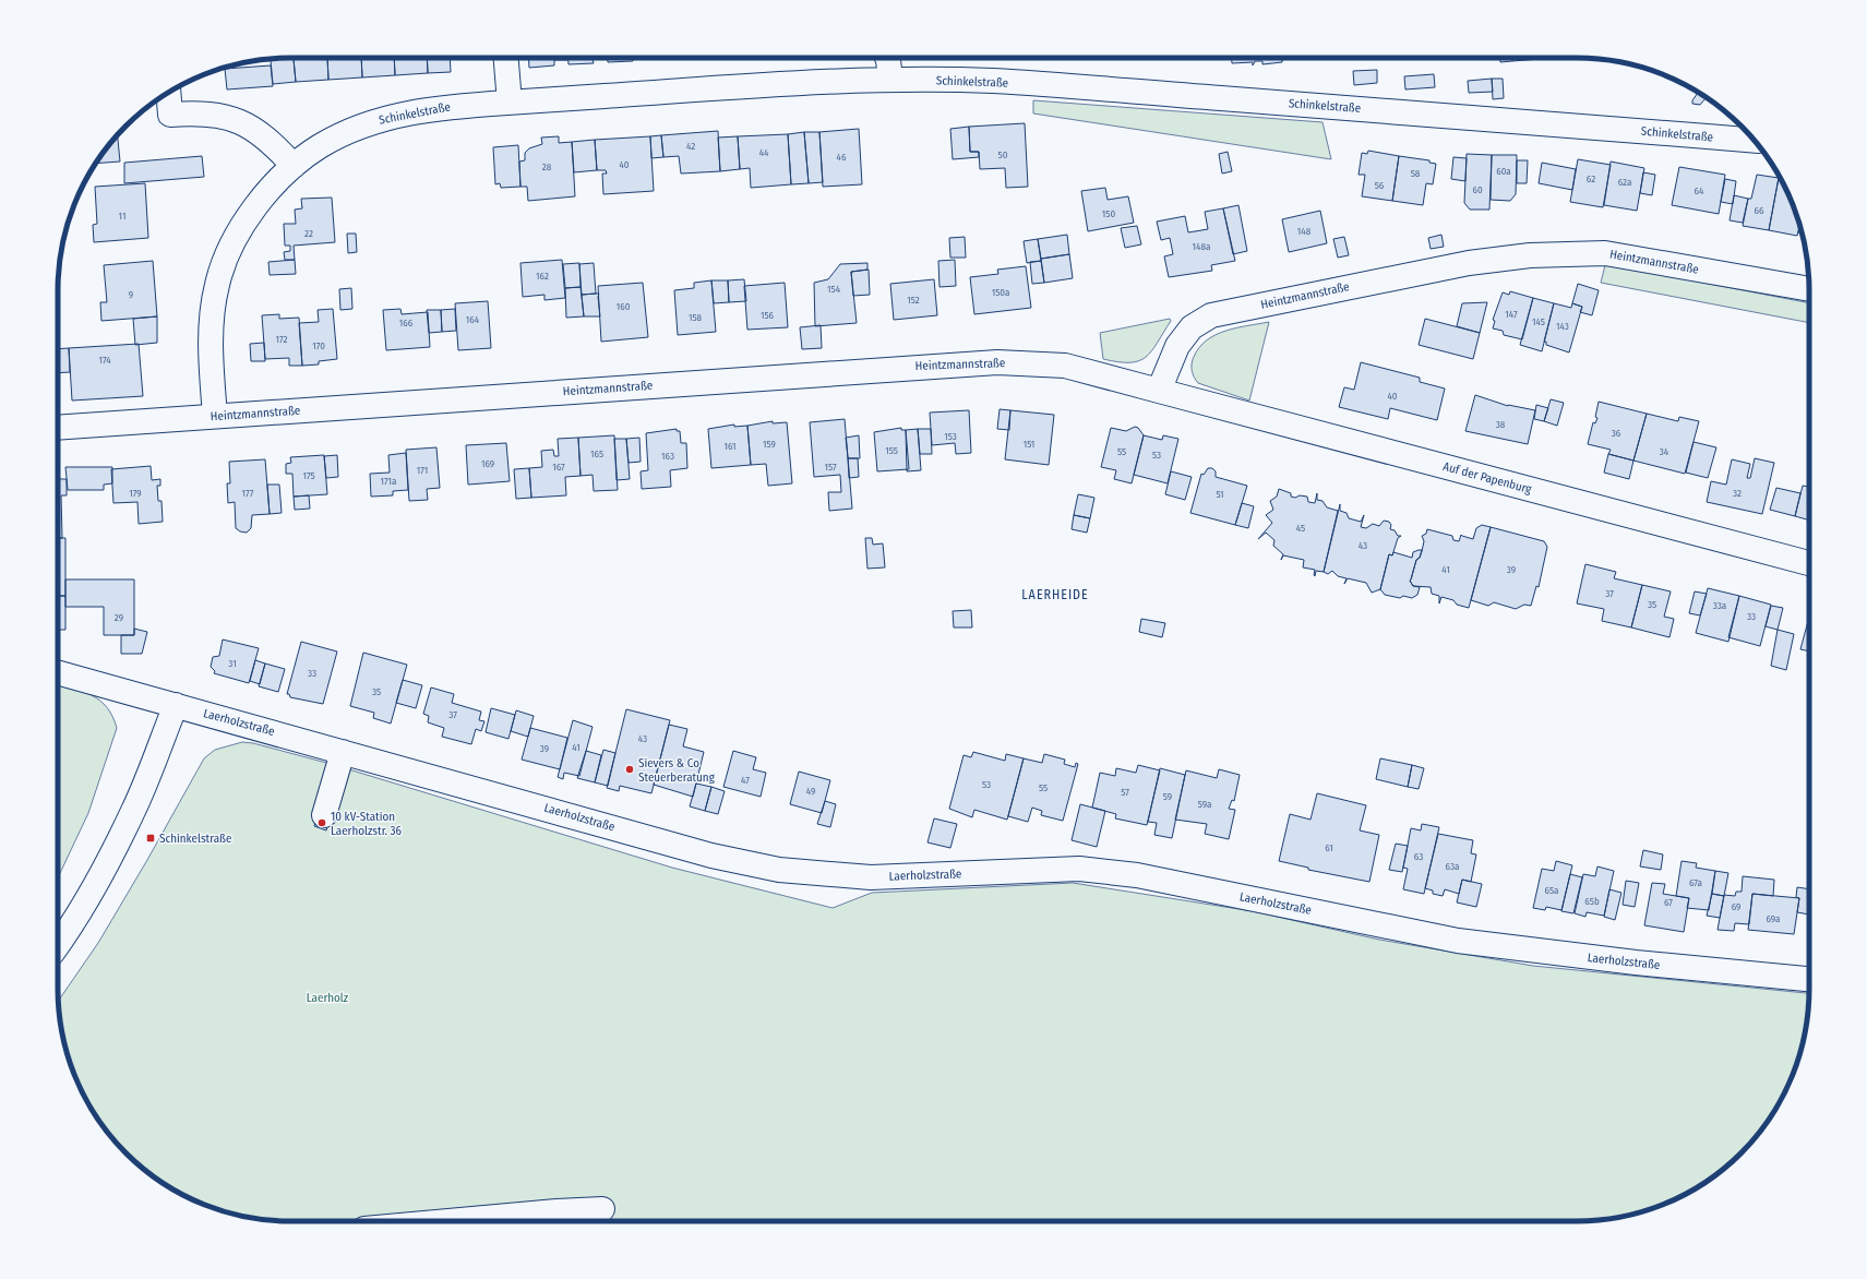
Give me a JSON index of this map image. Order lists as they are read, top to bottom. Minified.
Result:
{"streets":{"street":["Schinkelstraße","Heintzmannstraße","Auf der Papenburg","Laerholzstraße"]},"crossings":[["Schinkelstraße","Heintzmannstraße"],["Heintzmannstraße","Auf der Papenburg"]],"districts":["LAERHEIDE"],"parks":["Laerholz"],"places":{"other":["Sievers & Co Steuerberatung","10 kV-Station Laerholzstr. 36"],"transit":["Schinkelstraße"]},"house_numbers":["42","44","50","46","40","28","60a","58","62","62a","56","60","64","66","150","11","148","22","148a","162","154","150a","9","152","160","147","156","158","164","145","166","143","172","170","174","40","38","36","153","159","151","161","155","55","34","165","53","163","169","167","157","171","175","171a","179","177","32","51","45","43","41","39","37","35","33a","33","29","31","33","35","37","43","41","39","47","53","55","49","57","59","59a","61","63","63a","67a","65a","65b","67","69","69a"]}
